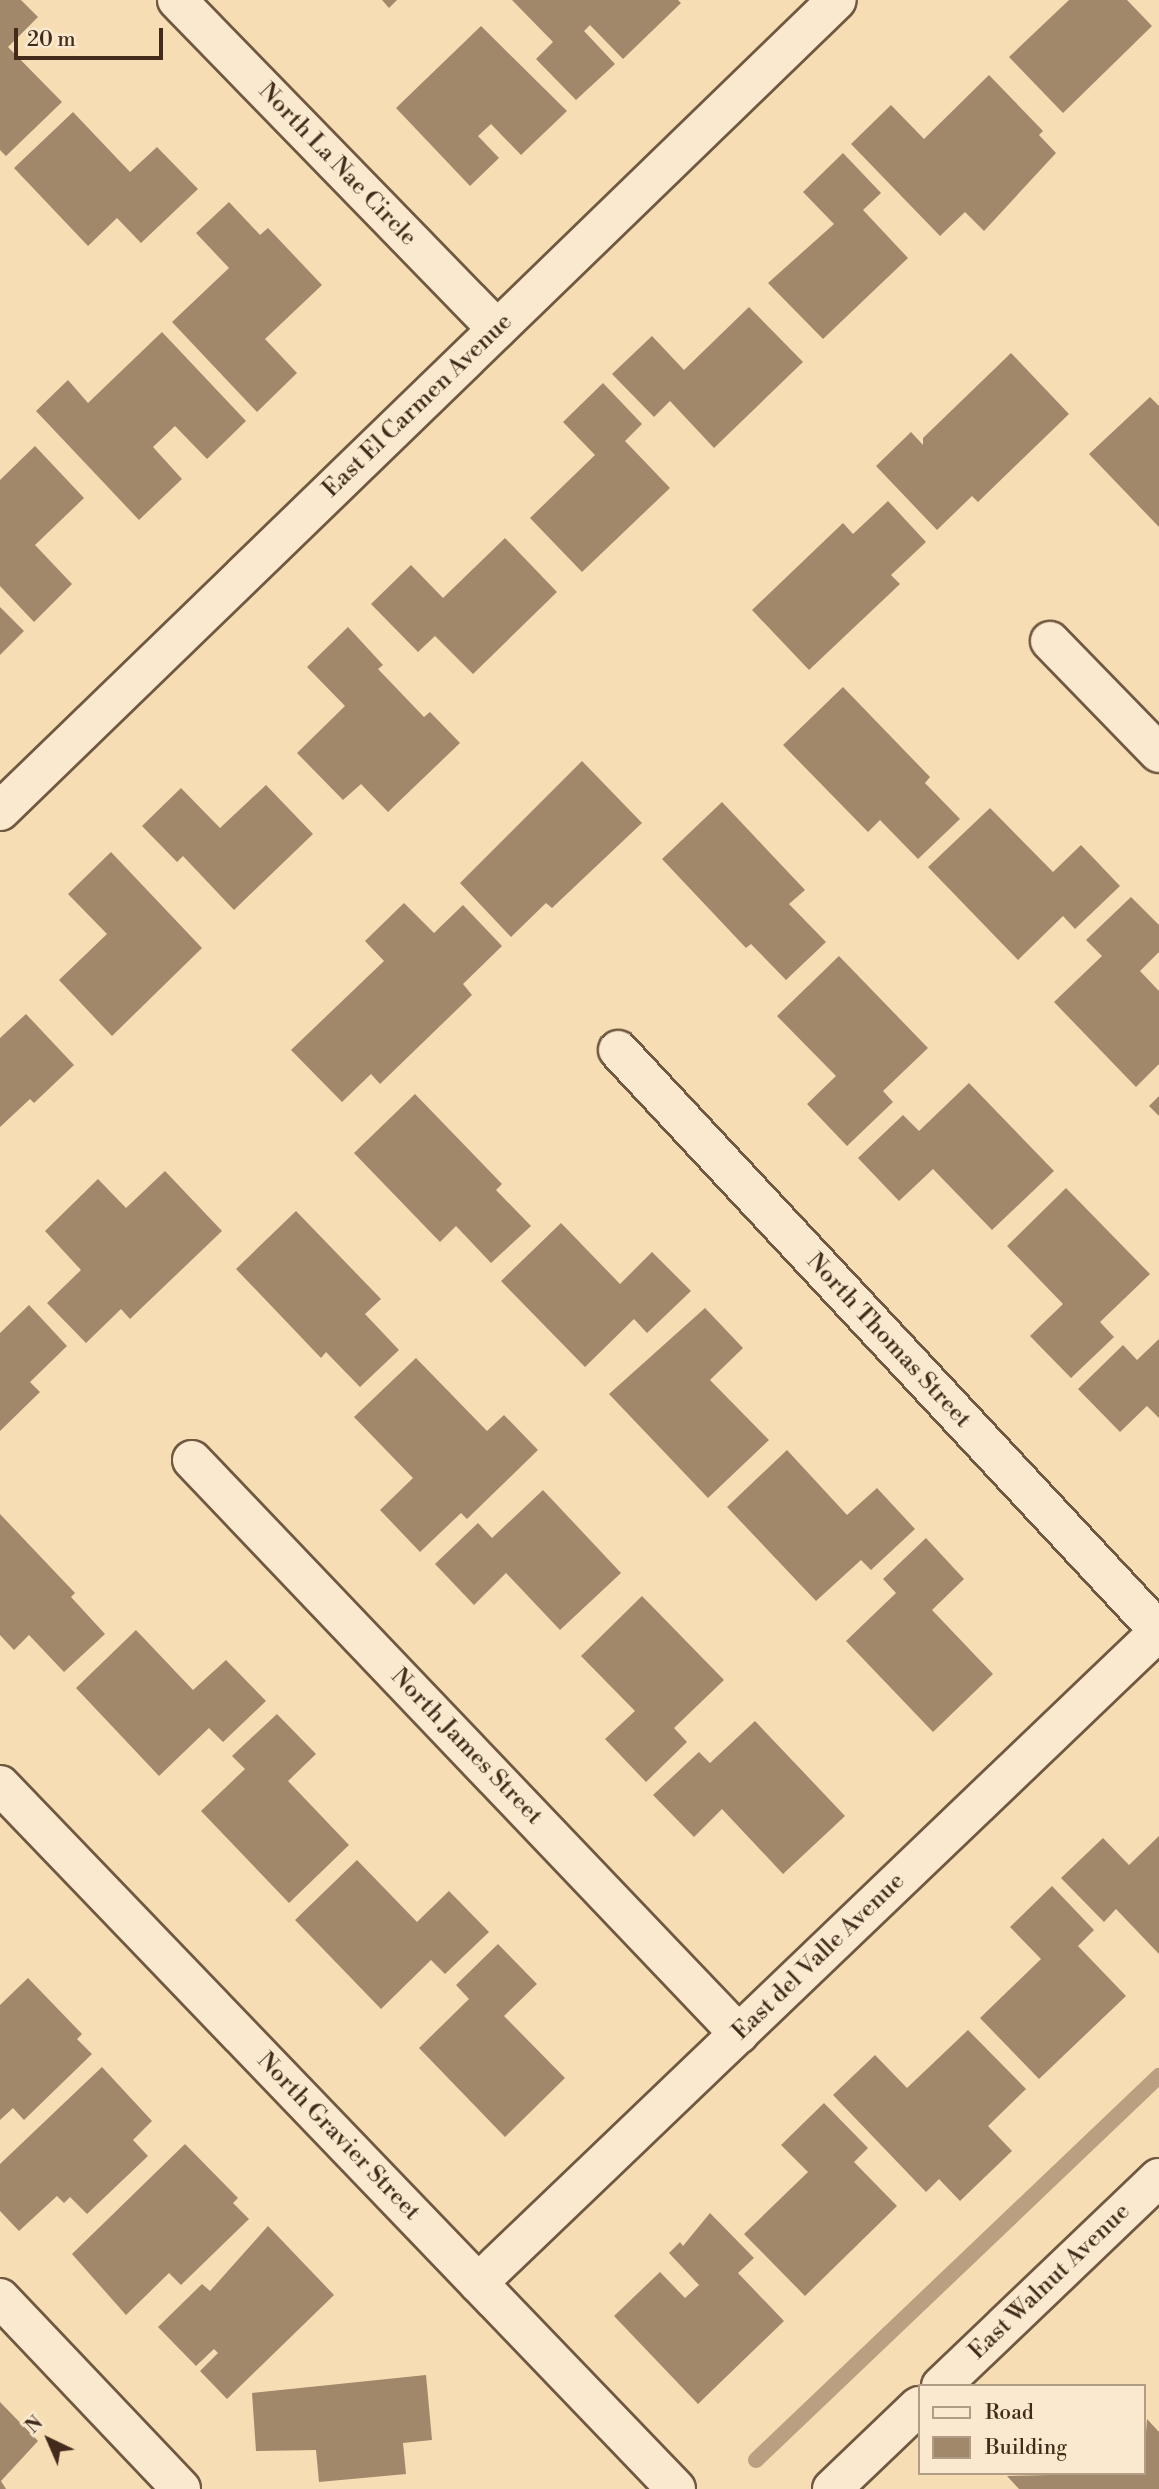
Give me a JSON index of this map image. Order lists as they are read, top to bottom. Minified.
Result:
{"streets":{"street":["North La Nae Circle","East El Carmen Avenue","North Thomas Street","North James Street","East del Valle Avenue","North Gravier Street","East Walnut Avenue"]},"crossings":[["North La Nae Circle","East El Carmen Avenue"],["North Thomas Street","East del Valle Avenue"],["North James Street","East del Valle Avenue"],["East del Valle Avenue","North Gravier Street"]],"legend":["Road","Building"],"scale_bar":"20 m","north":"top left"}
